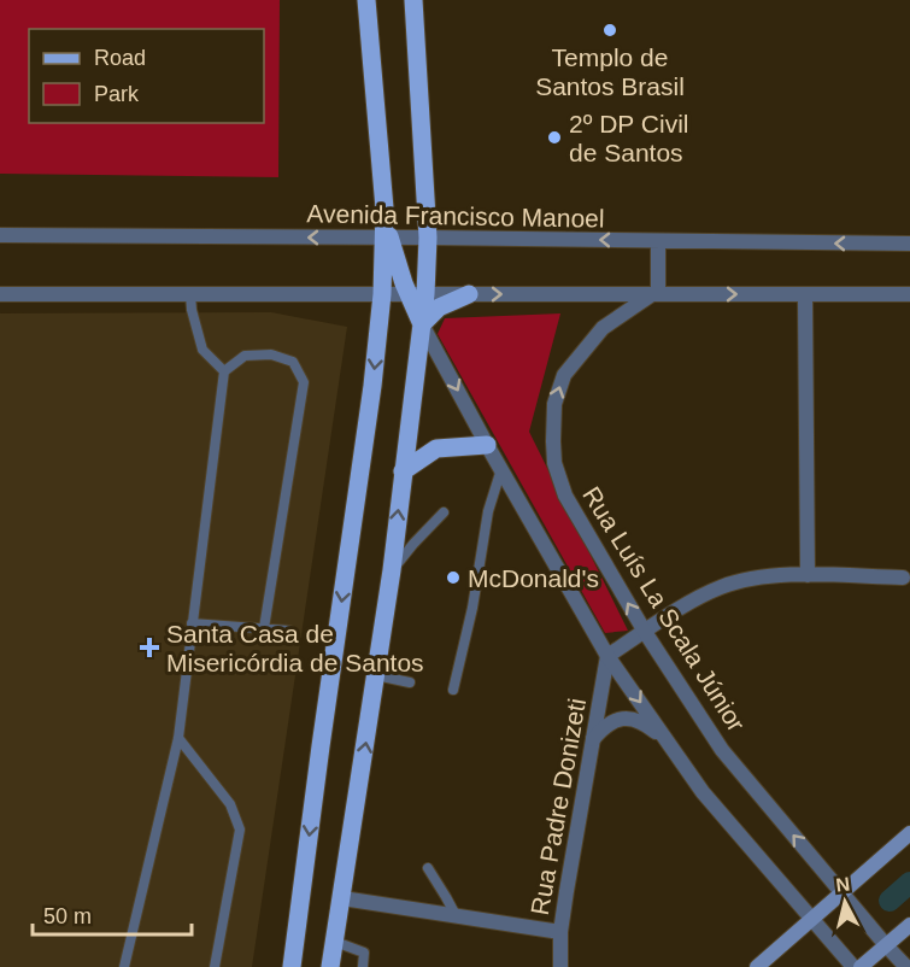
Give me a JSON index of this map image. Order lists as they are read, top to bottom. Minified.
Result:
{"streets":{"street":["Avenida Francisco Manoel","Rua Luís La Scala Júnior","Rua Padre Donizeti"]},"places":{"other":["Templo de Santos Brasil","2º DP Civil de Santos","McDonald's"],"health":["Santa Casa de Misericórdia de Santos"]},"legend":["Road","Park"],"scale_bar":"50 m","north":"top"}
